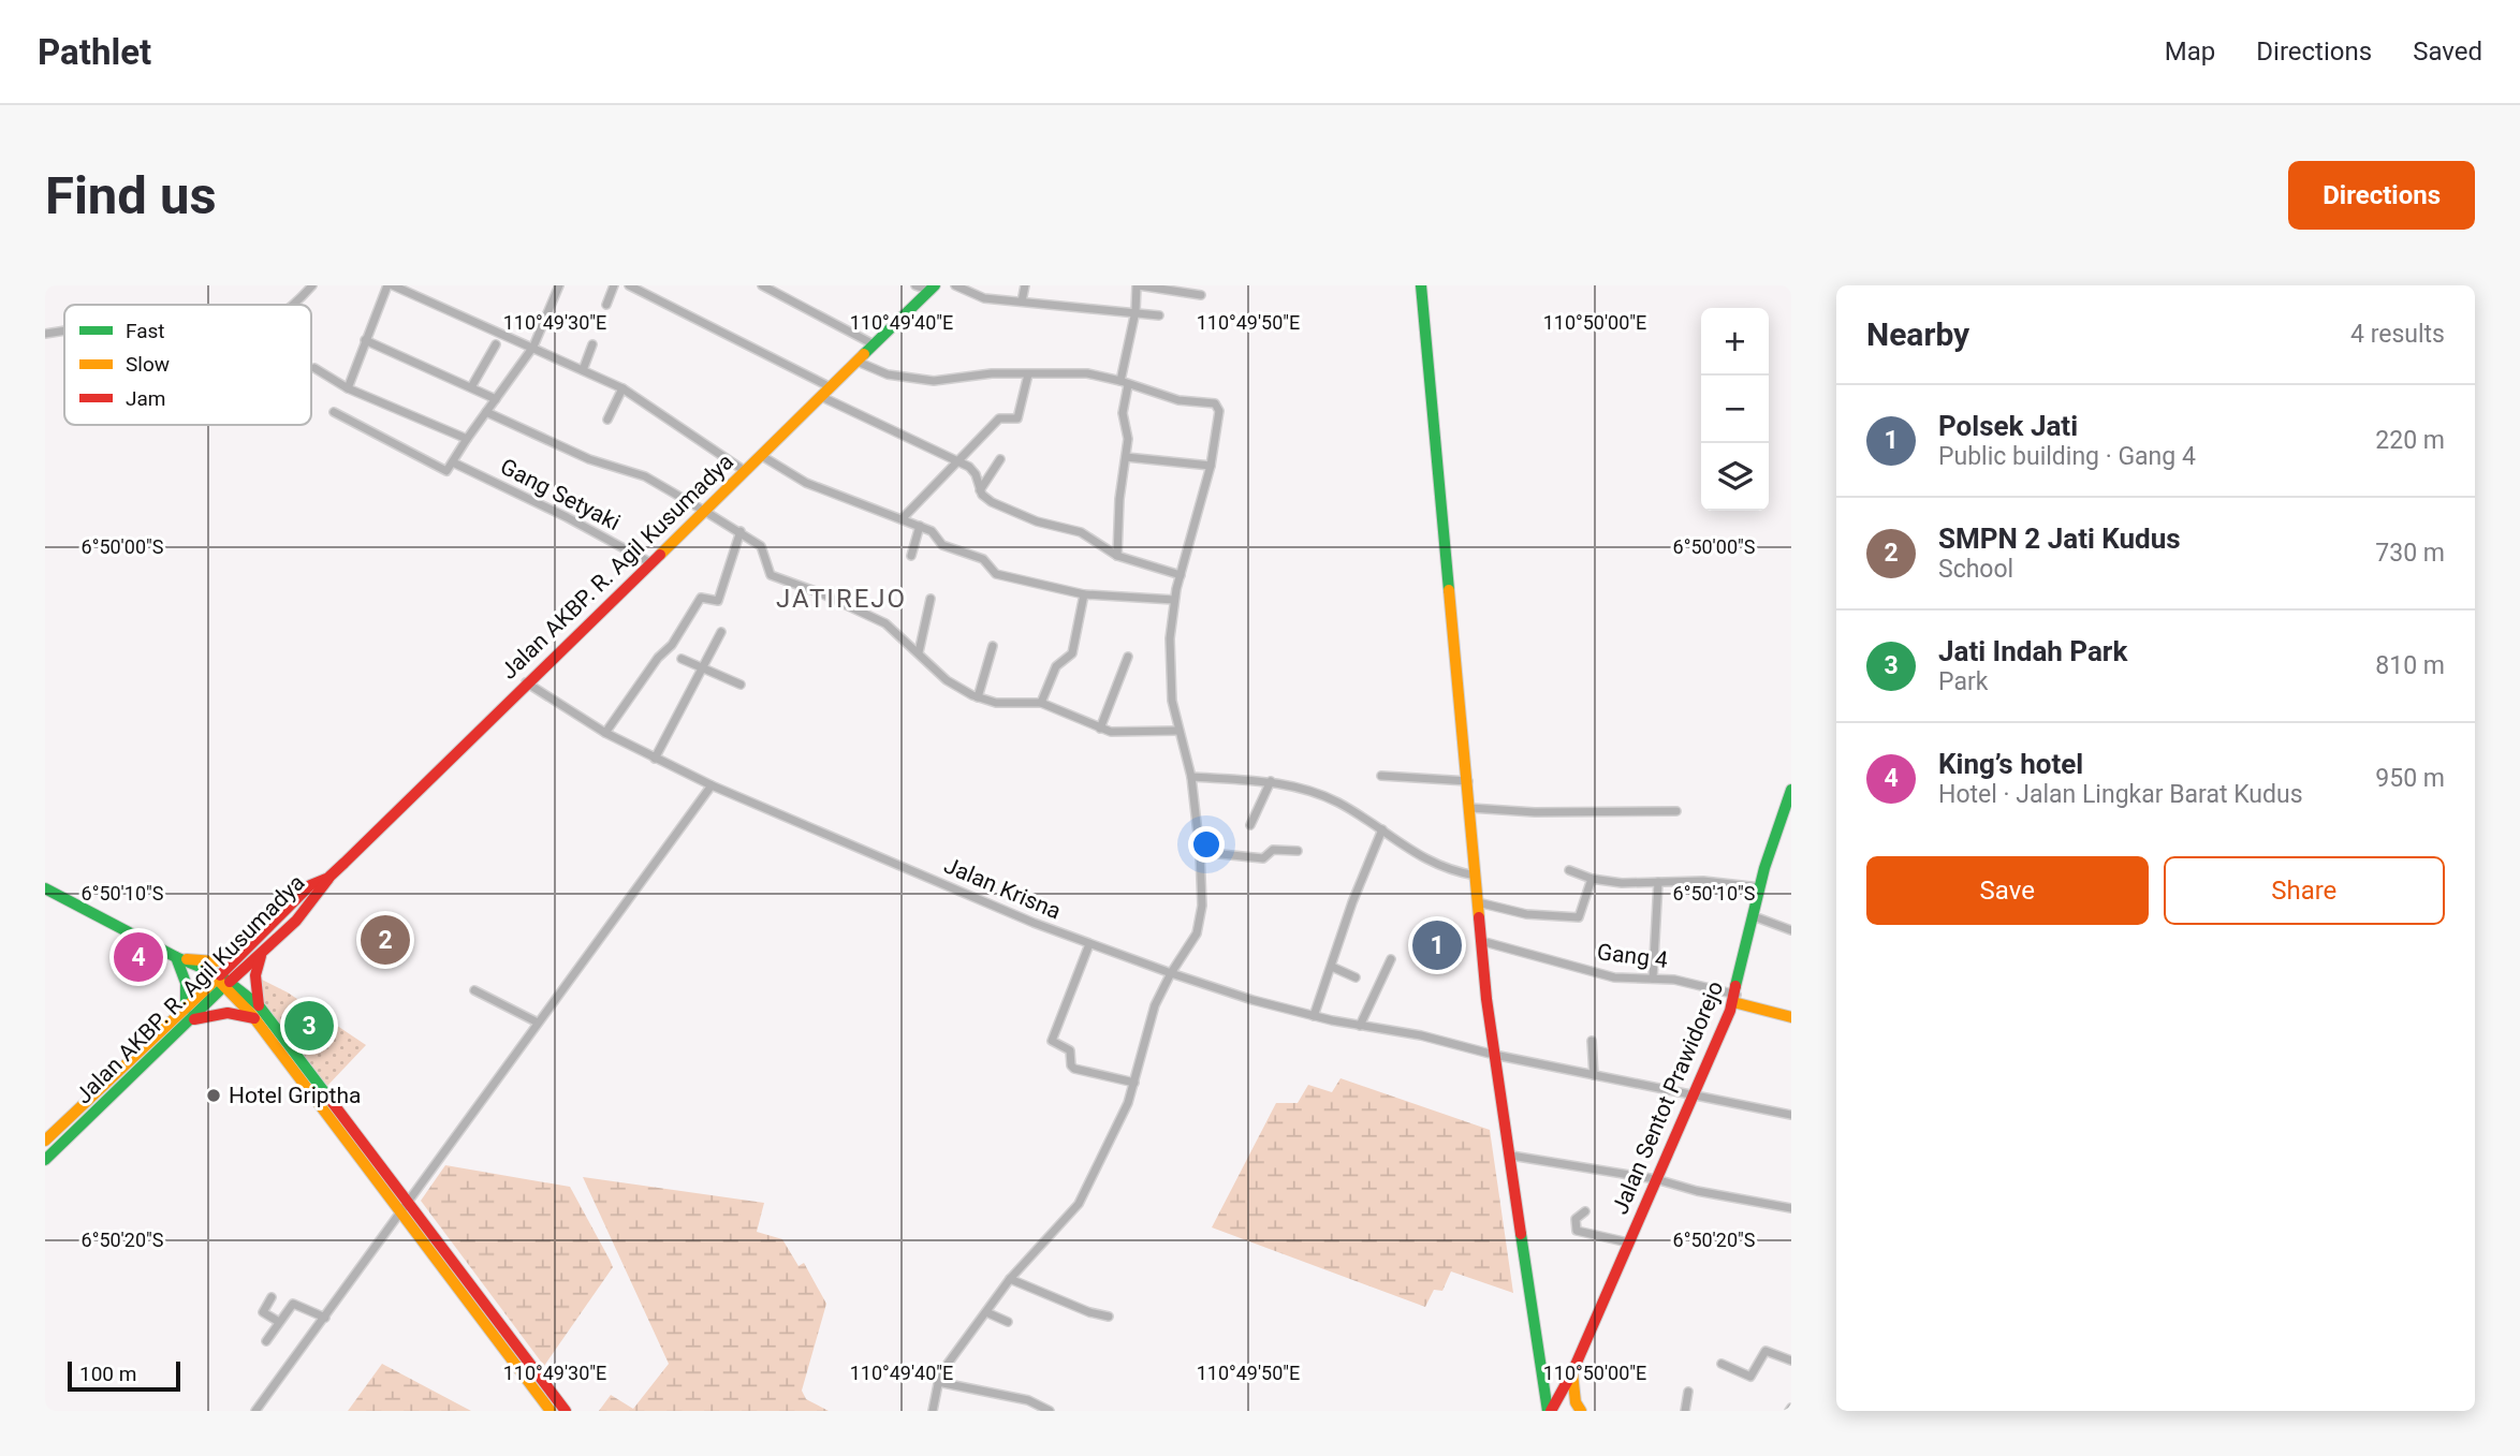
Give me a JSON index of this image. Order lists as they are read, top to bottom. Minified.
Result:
{"streets":{"main road":["Jalan AKBP. R. Agil Kusumadya","Jalan Sentot Prawidorejo"],"street":["Gang Setyaki","Jalan Krisna","Gang 4"]},"crossings":[["Gang Setyaki","Jalan AKBP. R. Agil Kusumadya"],["Jalan AKBP. R. Agil Kusumadya","Jalan Krisna"],["Jalan Krisna","Jalan Sentot Prawidorejo"],["Gang 4","Jalan Sentot Prawidorejo"]],"districts":["JATIREJO"],"places":["Hotel Griptha"],"legend":["Fast","Slow","Jam"],"scale_bar":"100 m","page":{"header":"Pathlet","nav":["Map","Directions","Saved"],"buttons":["Directions",["Save","Share"]],"title":"Find us","heading":["Nearby","4 results"],"map_buttons":["+","−"],"list":[{"mark":"1","name":"Polsek Jati","note":"Public building · Gang 4","value":"220 m"},{"mark":"2","name":"SMPN 2 Jati Kudus","note":"School","value":"730 m"},{"mark":"3","name":"Jati Indah Park","note":"Park","value":"810 m"},{"mark":"4","name":"King’s hotel","note":"Hotel · Jalan Lingkar Barat Kudus","value":"950 m"}],"pins":["2","1","4","3"],"scale":"100 m"},"coordinates":["110°49'30\"E","110°49'40\"E","110°49'50\"E","110°50'00\"E","6°50'00\"S","6°50'10\"S","6°50'20\"S"]}
